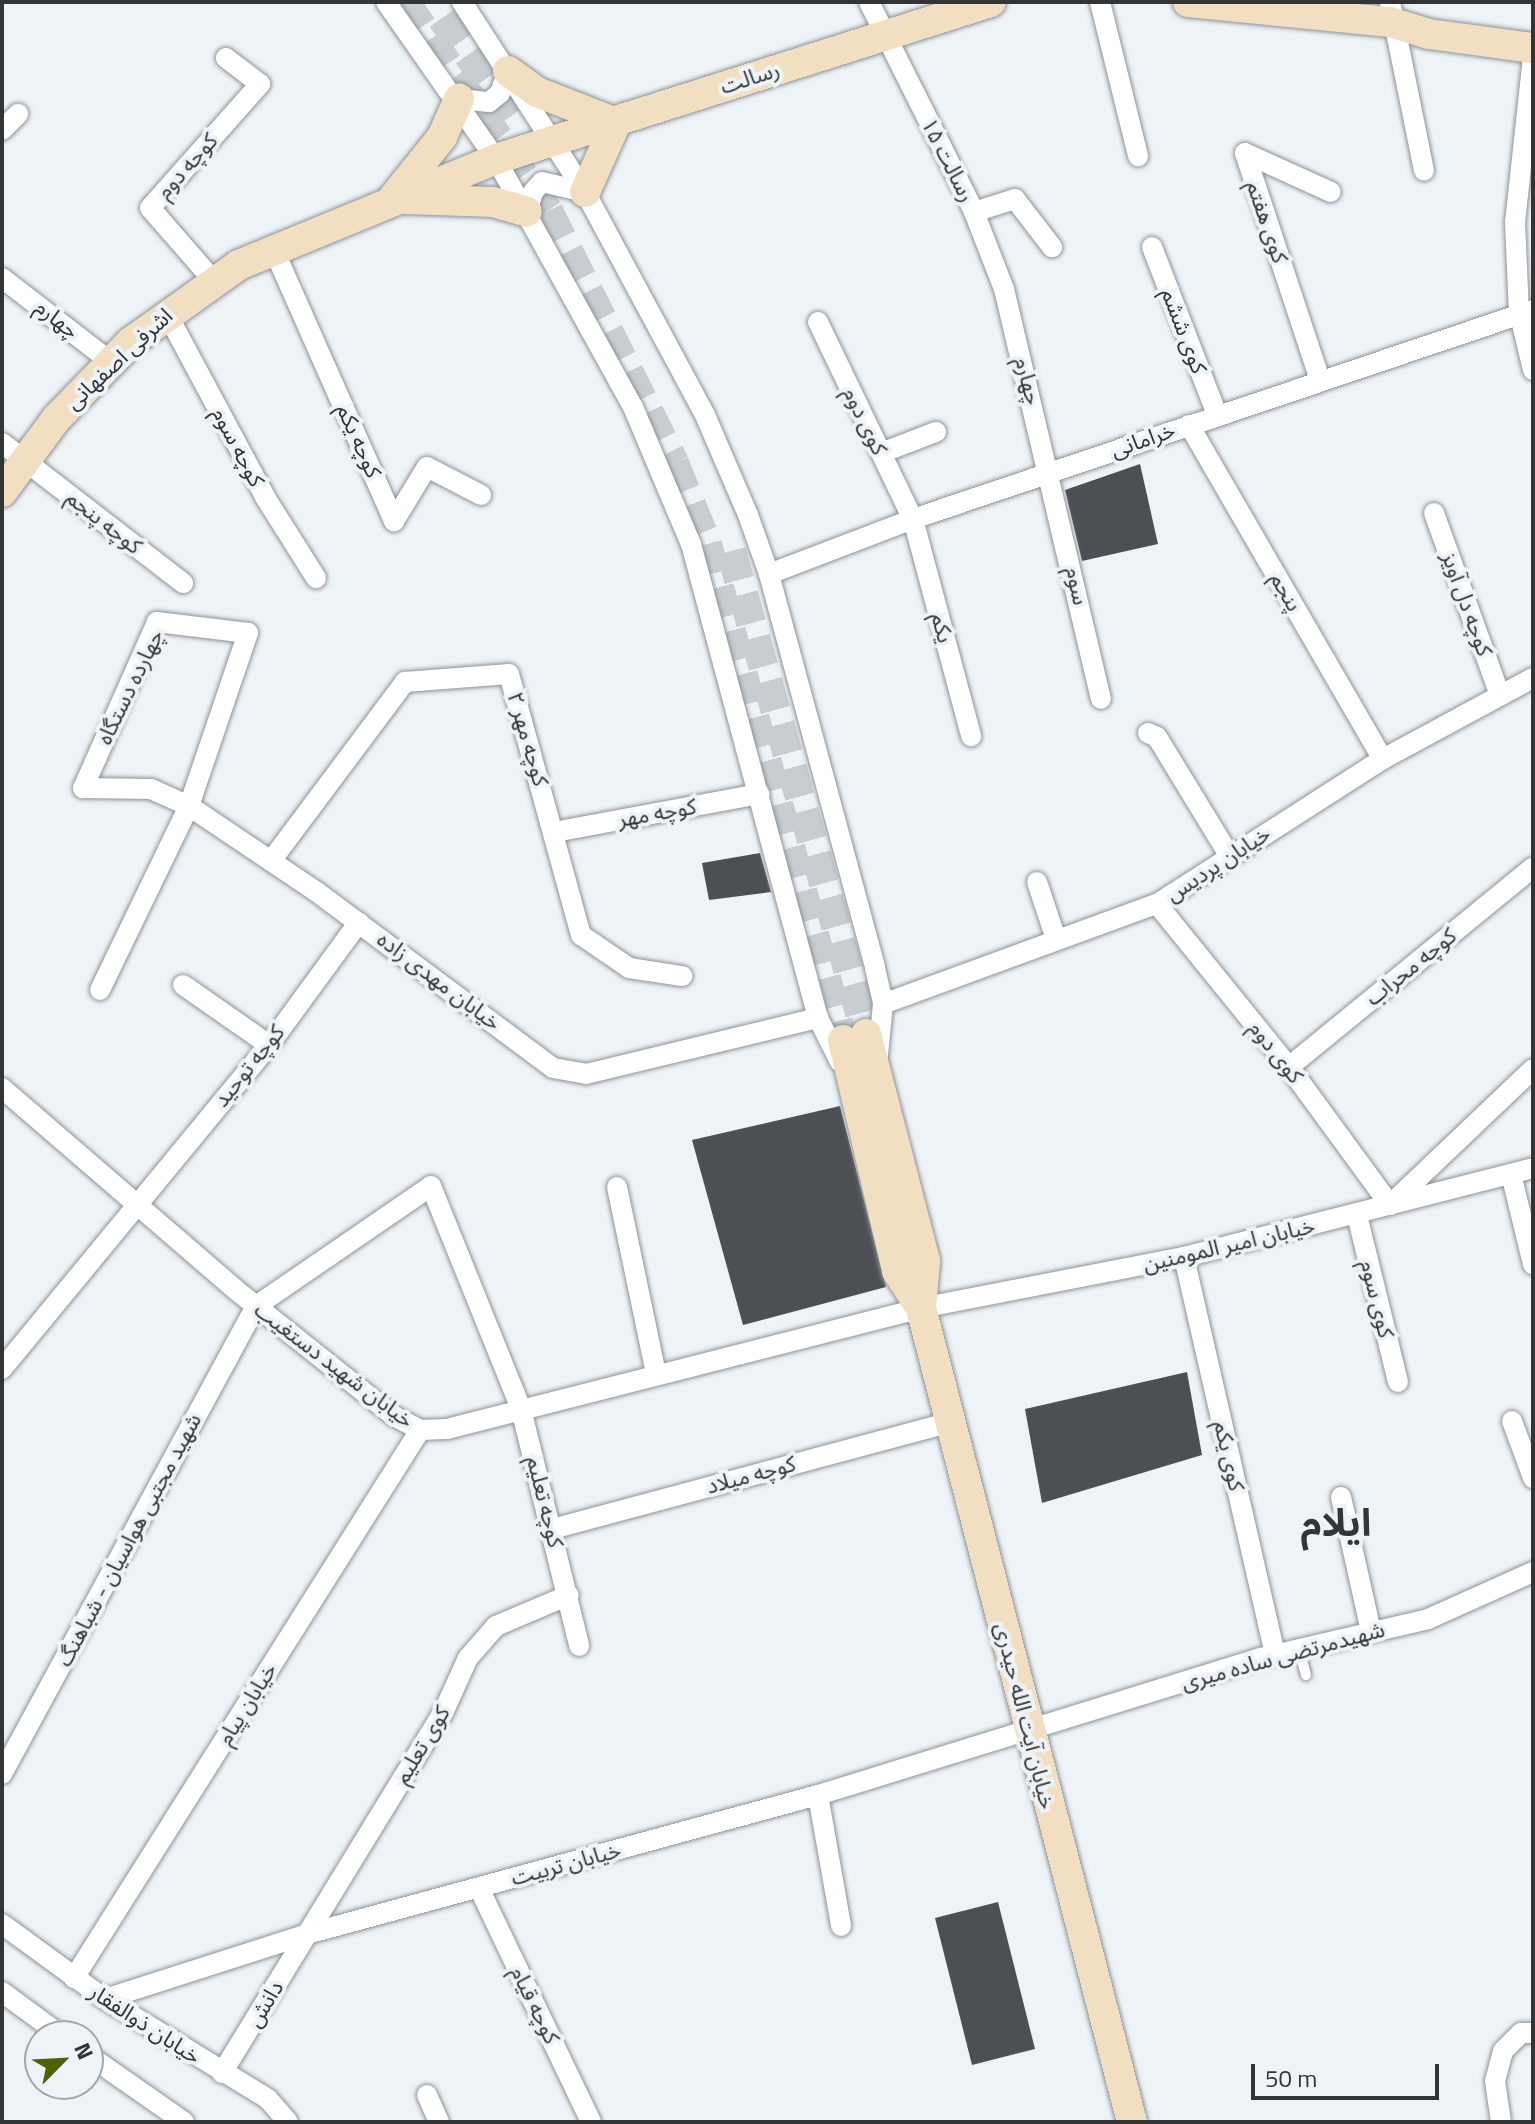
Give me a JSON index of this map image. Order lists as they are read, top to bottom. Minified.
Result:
{"streets":{"main road":["رسالت","اشرفی اصفهانی","خیابان آیت الله حیدری"],"street":["رسالت ۱۵","کوچه دوم","کوی هفتم","چهارم","کوی ششم","کوی دوم","خرامانی","کوچه یکم","کوچه سوم","کوچه پنجم","سوم","پنجم","کوچه دل آویز","یکم","چهارده دستگاه","کوچه مهر ۲","کوچه مهر","خیابان پردیس","کوچه محراب","خیابان مهدی زاده","کوچه توحید","خیابان امیر المومنین","کوی سوم","خیابان شهید دستغیب","کوی یکم","کوچه میلاد","کوچه تعلیم","شهید مجتبی هواسیان - شباهنگ","شهیدمرتضی ساده میری","خیابان پیام","کوی تعلیم","خیابان تربیت","دانش","کوچه قیام","خیابان ذوالفقار"]},"crossings":[["رسالت","رسالت ۱۵"],["رسالت","اشرفی اصفهانی"],["رسالت ۱۵","چهارم"],["کوچه دوم","اشرفی اصفهانی"],["کوی هفتم","خرامانی"],["چهارم","اشرفی اصفهانی"],["چهارم","خرامانی"],["چهارم","سوم"],["کوی ششم","خرامانی"],["اشرفی اصفهانی","کوچه یکم"],["اشرفی اصفهانی","کوچه سوم"],["اشرفی اصفهانی","کوچه پنجم"],["کوی دوم","خرامانی"],["کوی دوم","یکم"],["کوی دوم","خیابان پردیس"],["کوی دوم","کوچه محراب"],["کوی دوم","خیابان امیر المومنین"],["خرامانی","سوم"],["خرامانی","پنجم"],["خرامانی","یکم"],["پنجم","خیابان پردیس"],["کوچه دل آویز","خیابان پردیس"],["چهارده دستگاه","خیابان مهدی زاده"],["کوچه مهر ۲","کوچه مهر"],["کوچه مهر ۲","خیابان مهدی زاده"],["خیابان مهدی زاده","کوچه توحید"],["کوچه توحید","خیابان شهید دستغیب"],["خیابان امیر المومنین","کوی سوم"],["خیابان امیر المومنین","خیابان شهید دستغیب"],["خیابان امیر المومنین","کوی یکم"],["خیابان امیر المومنین","خیابان آیت الله حیدری"],["خیابان شهید دستغیب","کوچه تعلیم"],["خیابان شهید دستغیب","شهید مجتبی هواسیان - شباهنگ"],["خیابان شهید دستغیب","خیابان پیام"],["خیابان شهید دستغیب","خیابان آیت الله حیدری"],["کوی یکم","شهیدمرتضی ساده میری"],["کوچه میلاد","کوچه تعلیم"],["کوچه میلاد","خیابان آیت الله حیدری"],["کوچه تعلیم","شهید مجتبی هواسیان - شباهنگ"],["کوچه تعلیم","کوی تعلیم"],["شهیدمرتضی ساده میری","خیابان آیت الله حیدری"],["شهیدمرتضی ساده میری","خیابان تربیت"],["خیابان پیام","خیابان ذوالفقار"],["خیابان آیت الله حیدری","خیابان تربیت"],["کوی تعلیم","خیابان تربیت"],["کوی تعلیم","دانش"],["خیابان تربیت","دانش"],["خیابان تربیت","کوچه قیام"],["خیابان تربیت","خیابان ذوالفقار"],["دانش","خیابان ذوالفقار"]],"districts":["ایلام"],"scale_bar":"50 m","north":"top right"}
